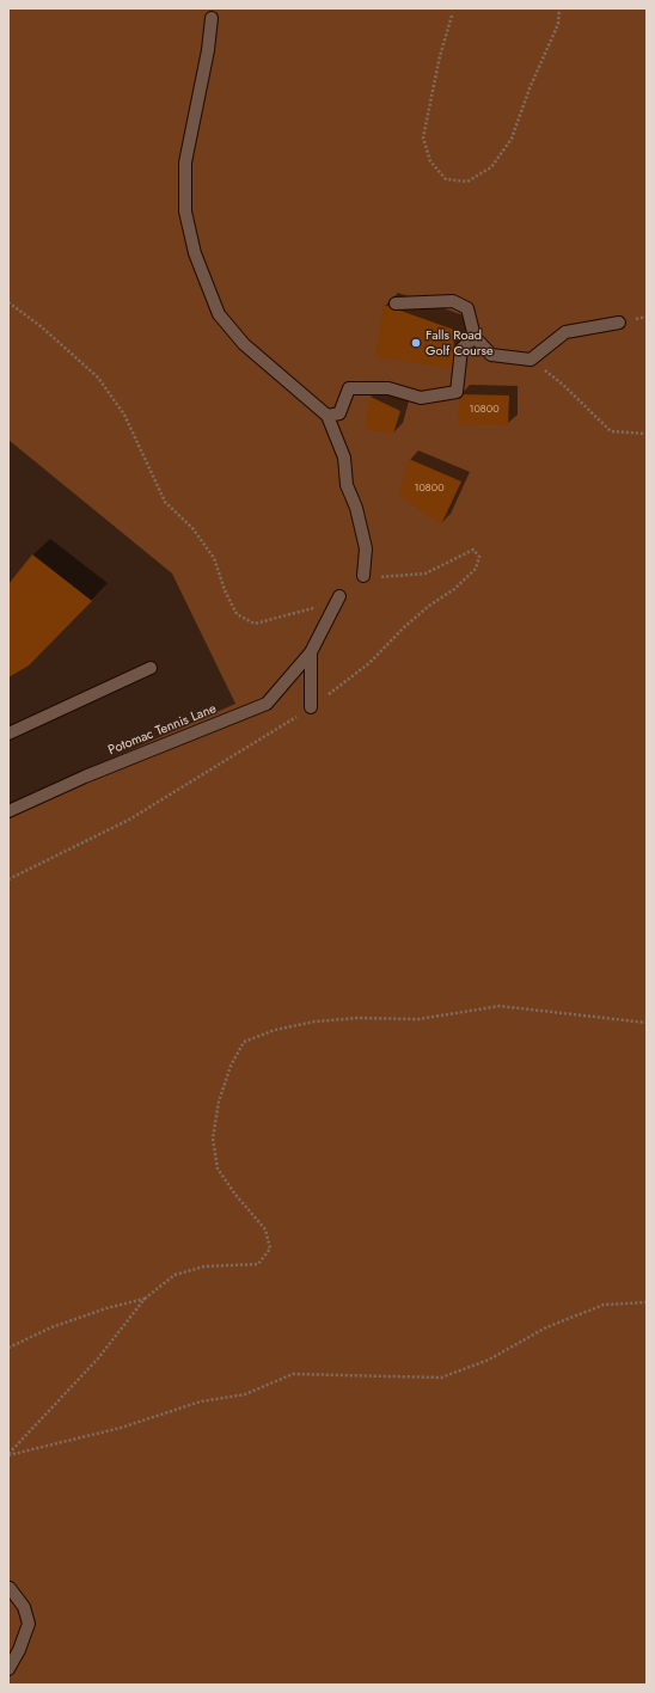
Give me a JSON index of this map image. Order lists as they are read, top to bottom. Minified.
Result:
{"streets":{"street":["Potomac Tennis Lane"]},"places":["Falls Road Golf Course"],"house_numbers":["10800","10800"]}
